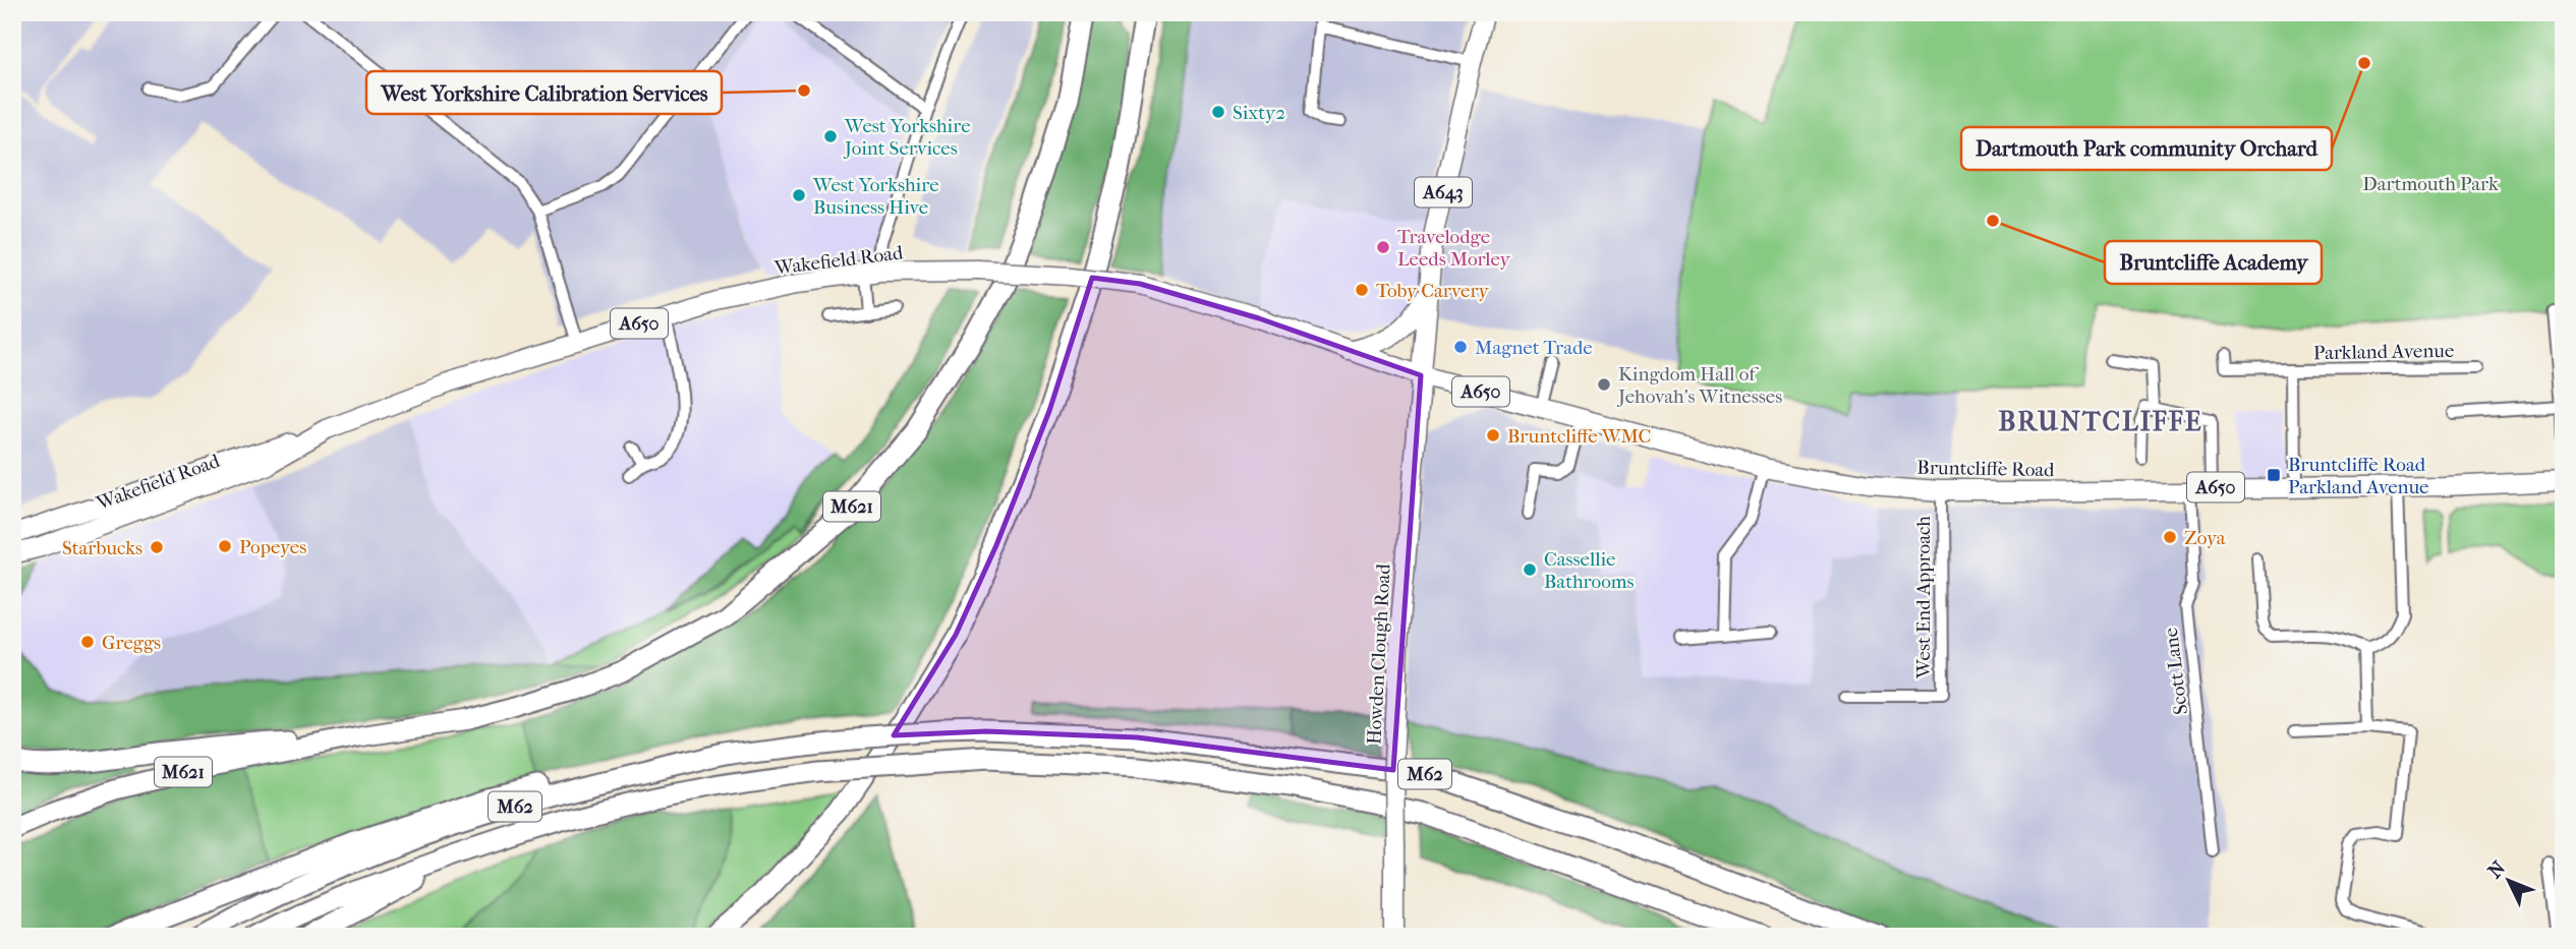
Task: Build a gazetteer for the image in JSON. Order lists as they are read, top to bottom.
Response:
{
  "streets": {
    "highway": ["M621", "M62"],
    "main road": [
      "A643",
      "Wakefield Road",
      "A650",
      "Bruntcliffe Road",
      "Howden Clough Road"
    ],
    "street": ["Parkland Avenue", "West End Approach", "Scott Lane"]
  },
  "crossings": [
    ["A643", "Wakefield Road"],
    ["A643", "Bruntcliffe Road"],
    ["A643", "Howden Clough Road"],
    ["Wakefield Road", "Bruntcliffe Road"],
    ["Wakefield Road", "Howden Clough Road"],
    ["Parkland Avenue", "Bruntcliffe Road"],
    ["Bruntcliffe Road", "West End Approach"],
    ["Bruntcliffe Road", "Howden Clough Road"],
    ["Bruntcliffe Road", "Scott Lane"]
  ],
  "districts": ["BRUNTCLIFFE"],
  "parks": ["Dartmouth Park"],
  "places": {
    "other": [
      "Dartmouth Park community Orchard",
      "West Yorkshire Calibration Services",
      "Sixty2",
      "West Yorkshire Joint Services",
      "West Yorkshire Business Hive",
      "Bruntcliffe Academy",
      "Travelodge Leeds Morley",
      "Toby Carvery",
      "Magnet Trade",
      "Kingdom Hall of Jehovah's Witnesses",
      "Bruntcliffe WMC",
      "Zoya",
      "Popeyes",
      "Starbucks",
      "Cassellie Bathrooms",
      "Greggs"
    ],
    "transit": ["Bruntcliffe Road Parkland Avenue"]
  },
  "north": "top left"
}
